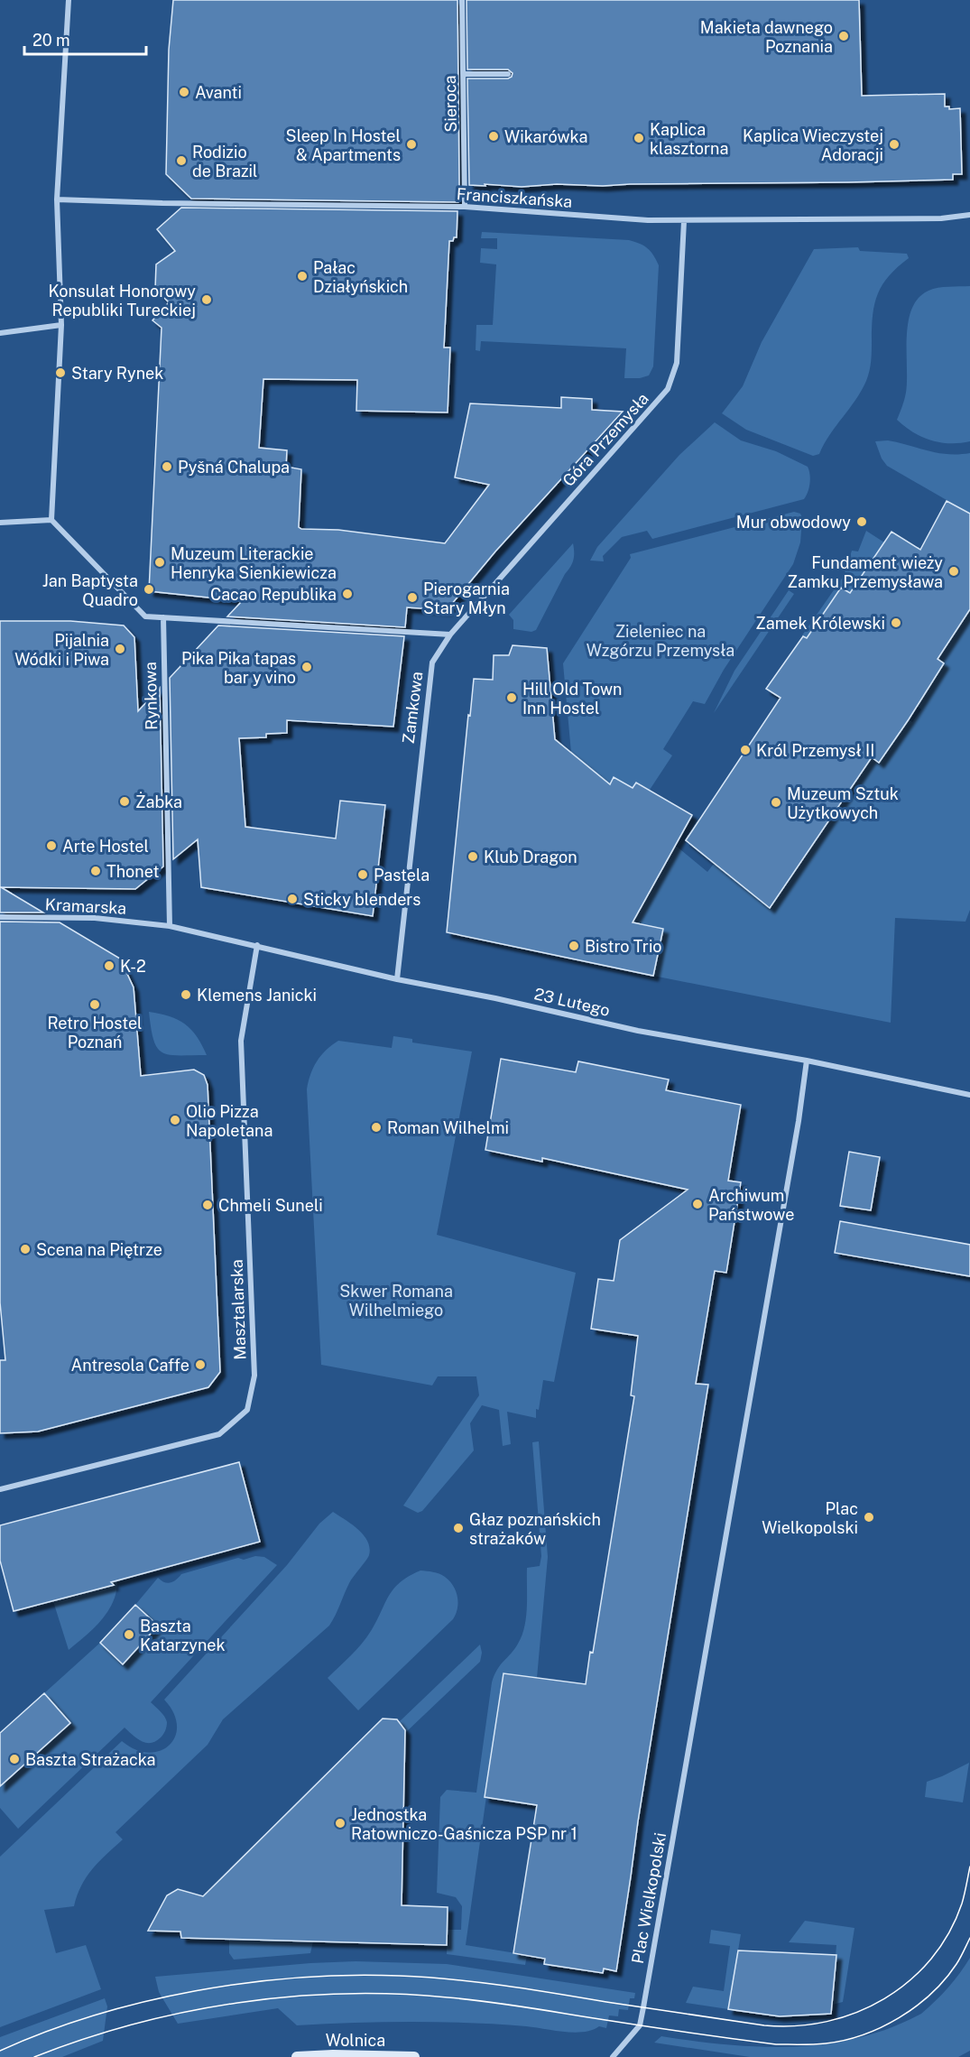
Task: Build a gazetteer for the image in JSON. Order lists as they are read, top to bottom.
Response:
{
  "streets": {
    "street": [
      "Sieroca",
      "Franciszkańska",
      "Góra Przemysła",
      "Rynkowa",
      "Zamkowa",
      "Kramarska",
      "23 Lutego",
      "Masztalarska",
      "Plac Wielkopolski",
      "Wolnica"
    ]
  },
  "crossings": [
    ["Sieroca", "Franciszkańska"],
    ["Franciszkańska", "Góra Przemysła"],
    ["Góra Przemysła", "Zamkowa"],
    ["Rynkowa", "Kramarska"],
    ["Rynkowa", "23 Lutego"],
    ["Zamkowa", "23 Lutego"],
    ["Kramarska", "23 Lutego"],
    ["23 Lutego", "Masztalarska"],
    ["23 Lutego", "Plac Wielkopolski"]
  ],
  "parks": ["Zieleniec na Wzgórzu Przemysła", "Skwer Romana Wilhelmiego"],
  "places": [
    "Makieta dawnego Poznania",
    "Avanti",
    "Wikarówka",
    "Kaplica klasztorna",
    "Sleep In Hostel & Apartments",
    "Kaplica Wieczystej Adoracji",
    "Rodizio de Brazil",
    "Pałac Działyńskich",
    "Konsulat Honorowy Republiki Tureckiej",
    "Stary Rynek",
    "Pyšná Chalupa",
    "Mur obwodowy",
    "Muzeum Literackie Henryka Sienkiewicza",
    "Fundament wieży Zamku Przemysława",
    "Jan Baptysta Quadro",
    "Cacao Republika",
    "Pierogarnia Stary Młyn",
    "Zamek Królewski",
    "Pijalnia Wódki i Piwa",
    "Pika Pika tapas bar y vino",
    "Hill Old Town Inn Hostel",
    "Król Przemysł II",
    "Żabka",
    "Muzeum Sztuk Użytkowych",
    "Arte Hostel",
    "Klub Dragon",
    "Thonet",
    "Pastela",
    "Sticky blenders",
    "Bistro Trio",
    "K-2",
    "Klemens Janicki",
    "Retro Hostel Poznań",
    "Olio Pizza Napoletana",
    "Roman Wilhelmi",
    "Archiwum Państwowe",
    "Chmeli Suneli",
    "Scena na Piętrze",
    "Antresola Caffe",
    "Plac Wielkopolski",
    "Głaz poznańskich strażaków",
    "Baszta Katarzynek",
    "Baszta Strażacka",
    "Jednostka Ratowniczo-Gaśnicza PSP nr 1"
  ],
  "scale_bar": "20 m"
}
